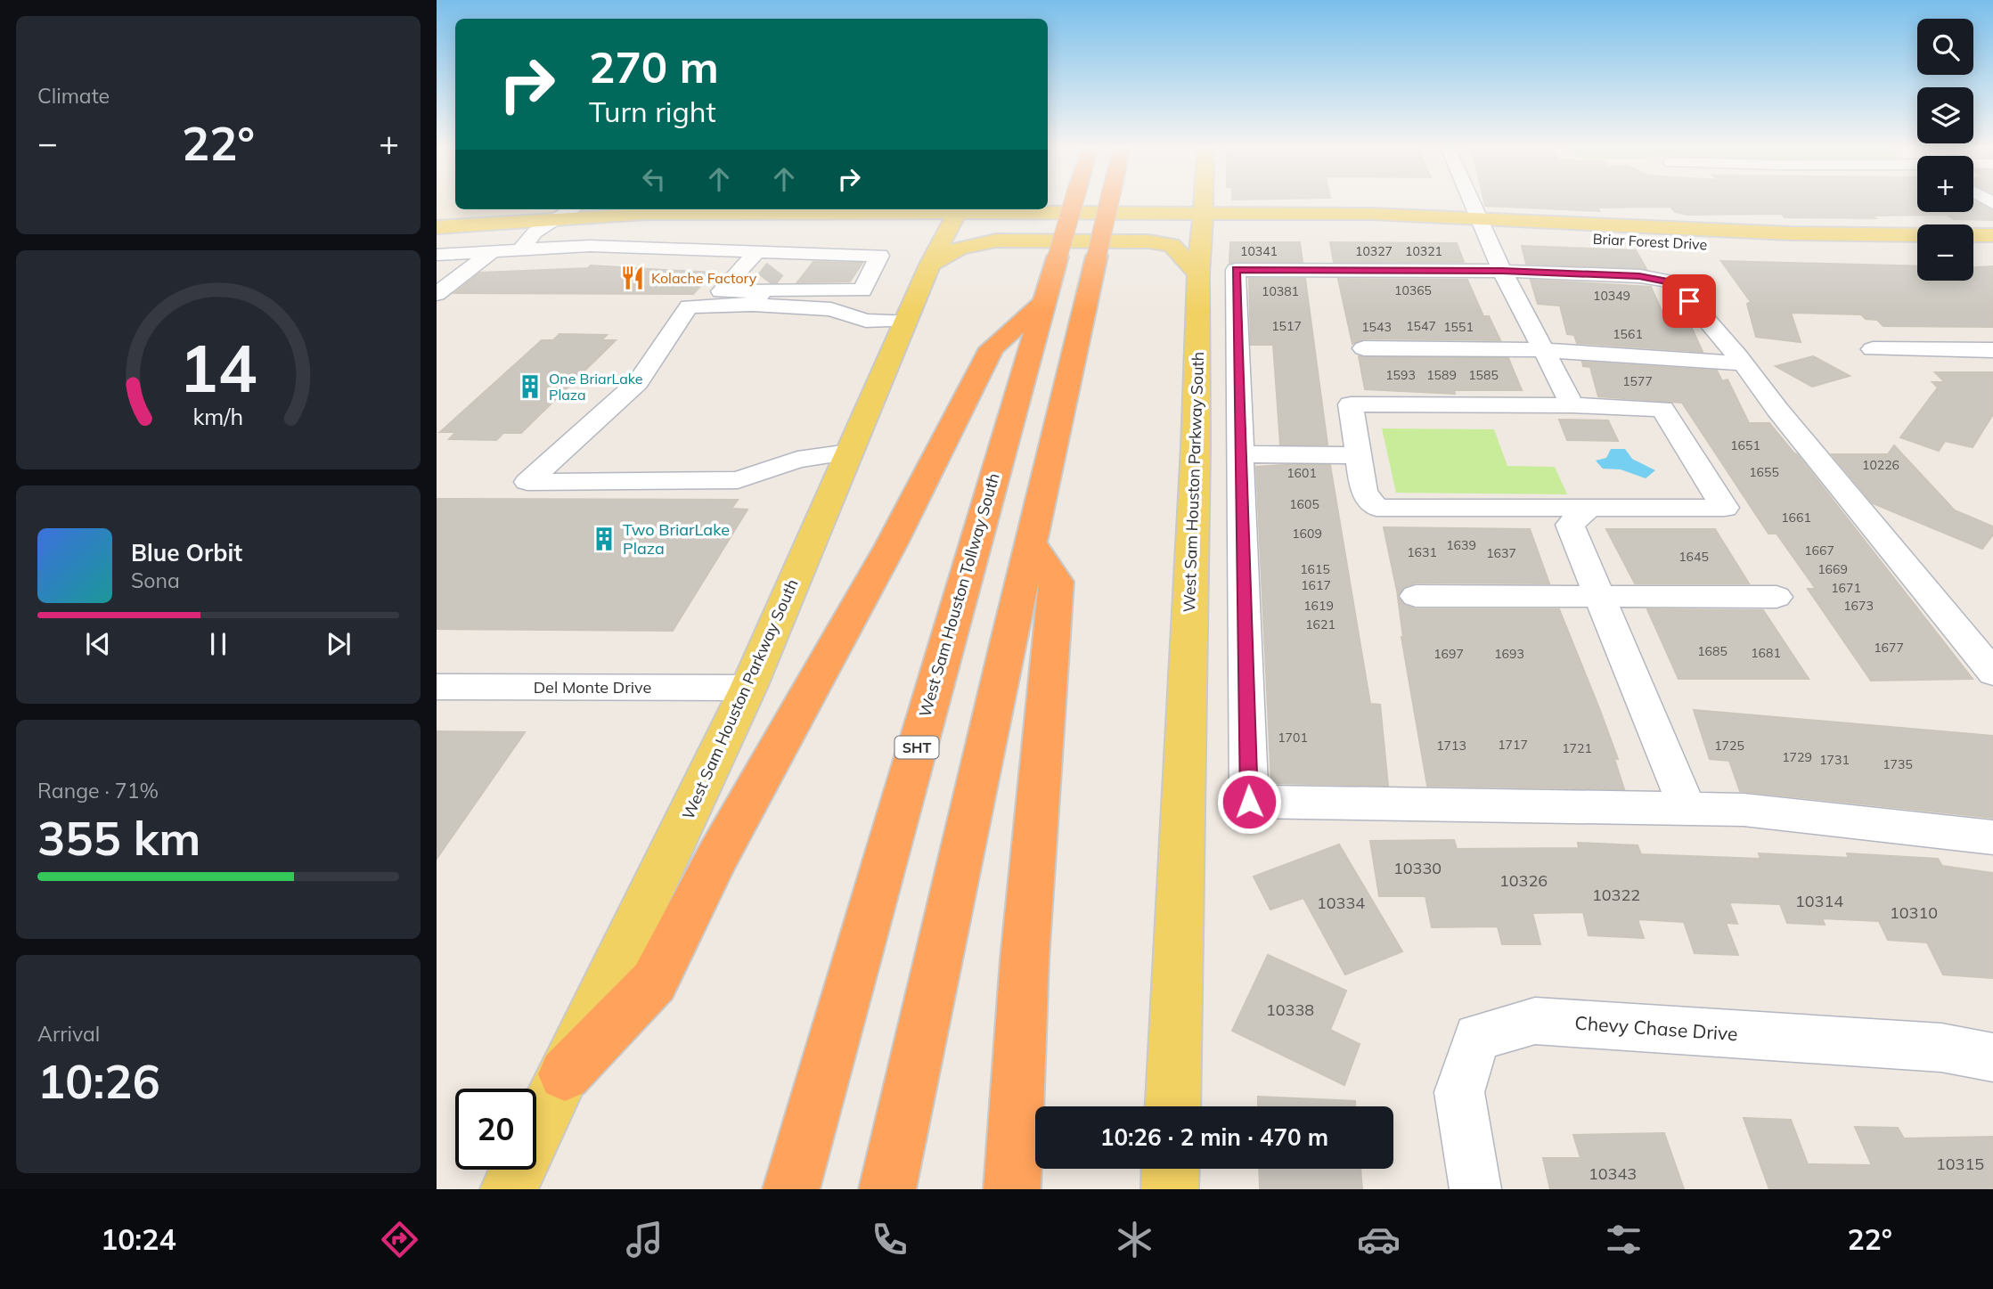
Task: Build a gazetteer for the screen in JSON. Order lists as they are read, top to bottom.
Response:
{
  "streets": {
    "highway": ["West Sam Houston Tollway South", "SHT"],
    "main road": ["Briar Forest Drive", "West Sam Houston Parkway South"],
    "street": ["Del Monte Drive", "Chevy Chase Drive"]
  },
  "crossings": [
    ["Briar Forest Drive", "West Sam Houston Parkway South"],
    ["West Sam Houston Parkway South", "Del Monte Drive"]
  ],
  "places": {
    "restaurant": ["Kolache Factory"],
    "building": ["One BriarLake Plaza", "Two BriarLake Plaza"]
  },
  "house_numbers": [
    "10341",
    "10327",
    "10321",
    "10365",
    "10381",
    "10349",
    "1517",
    "1547",
    "1543",
    "1551",
    "1561",
    "1593",
    "1589",
    "1585",
    "1577",
    "1651",
    "10226",
    "1655",
    "1601",
    "1605",
    "1661",
    "1609",
    "1639",
    "1667",
    "1631",
    "1637",
    "1645",
    "1615",
    "1669",
    "1617",
    "1671",
    "1619",
    "1673",
    "1621",
    "1677",
    "1685",
    "1681",
    "1697",
    "1693",
    "1701",
    "1717",
    "1713",
    "1725",
    "1721",
    "1729",
    "1731",
    "1735",
    "10330",
    "10326",
    "10322",
    "10314",
    "10334",
    "10310",
    "10338",
    "10315",
    "10343"
  ],
  "page": {
    "tile": [
      "Climate",
      ["Range · 71%", "355 km"],
      ["Arrival", "10:26"]
    ],
    "map_buttons": ["+", "−"],
    "turn": ["270 m", "Turn right"],
    "heat": ["−", "22°", "+"],
    "song": ["Blue Orbit", "Sona"],
    "limit": "20",
    "trip": "10:26 · 2 min · 470 m",
    "tabs": ["10:24", "22°"],
    "gauge": ["14", "km/h"]
  }
}
